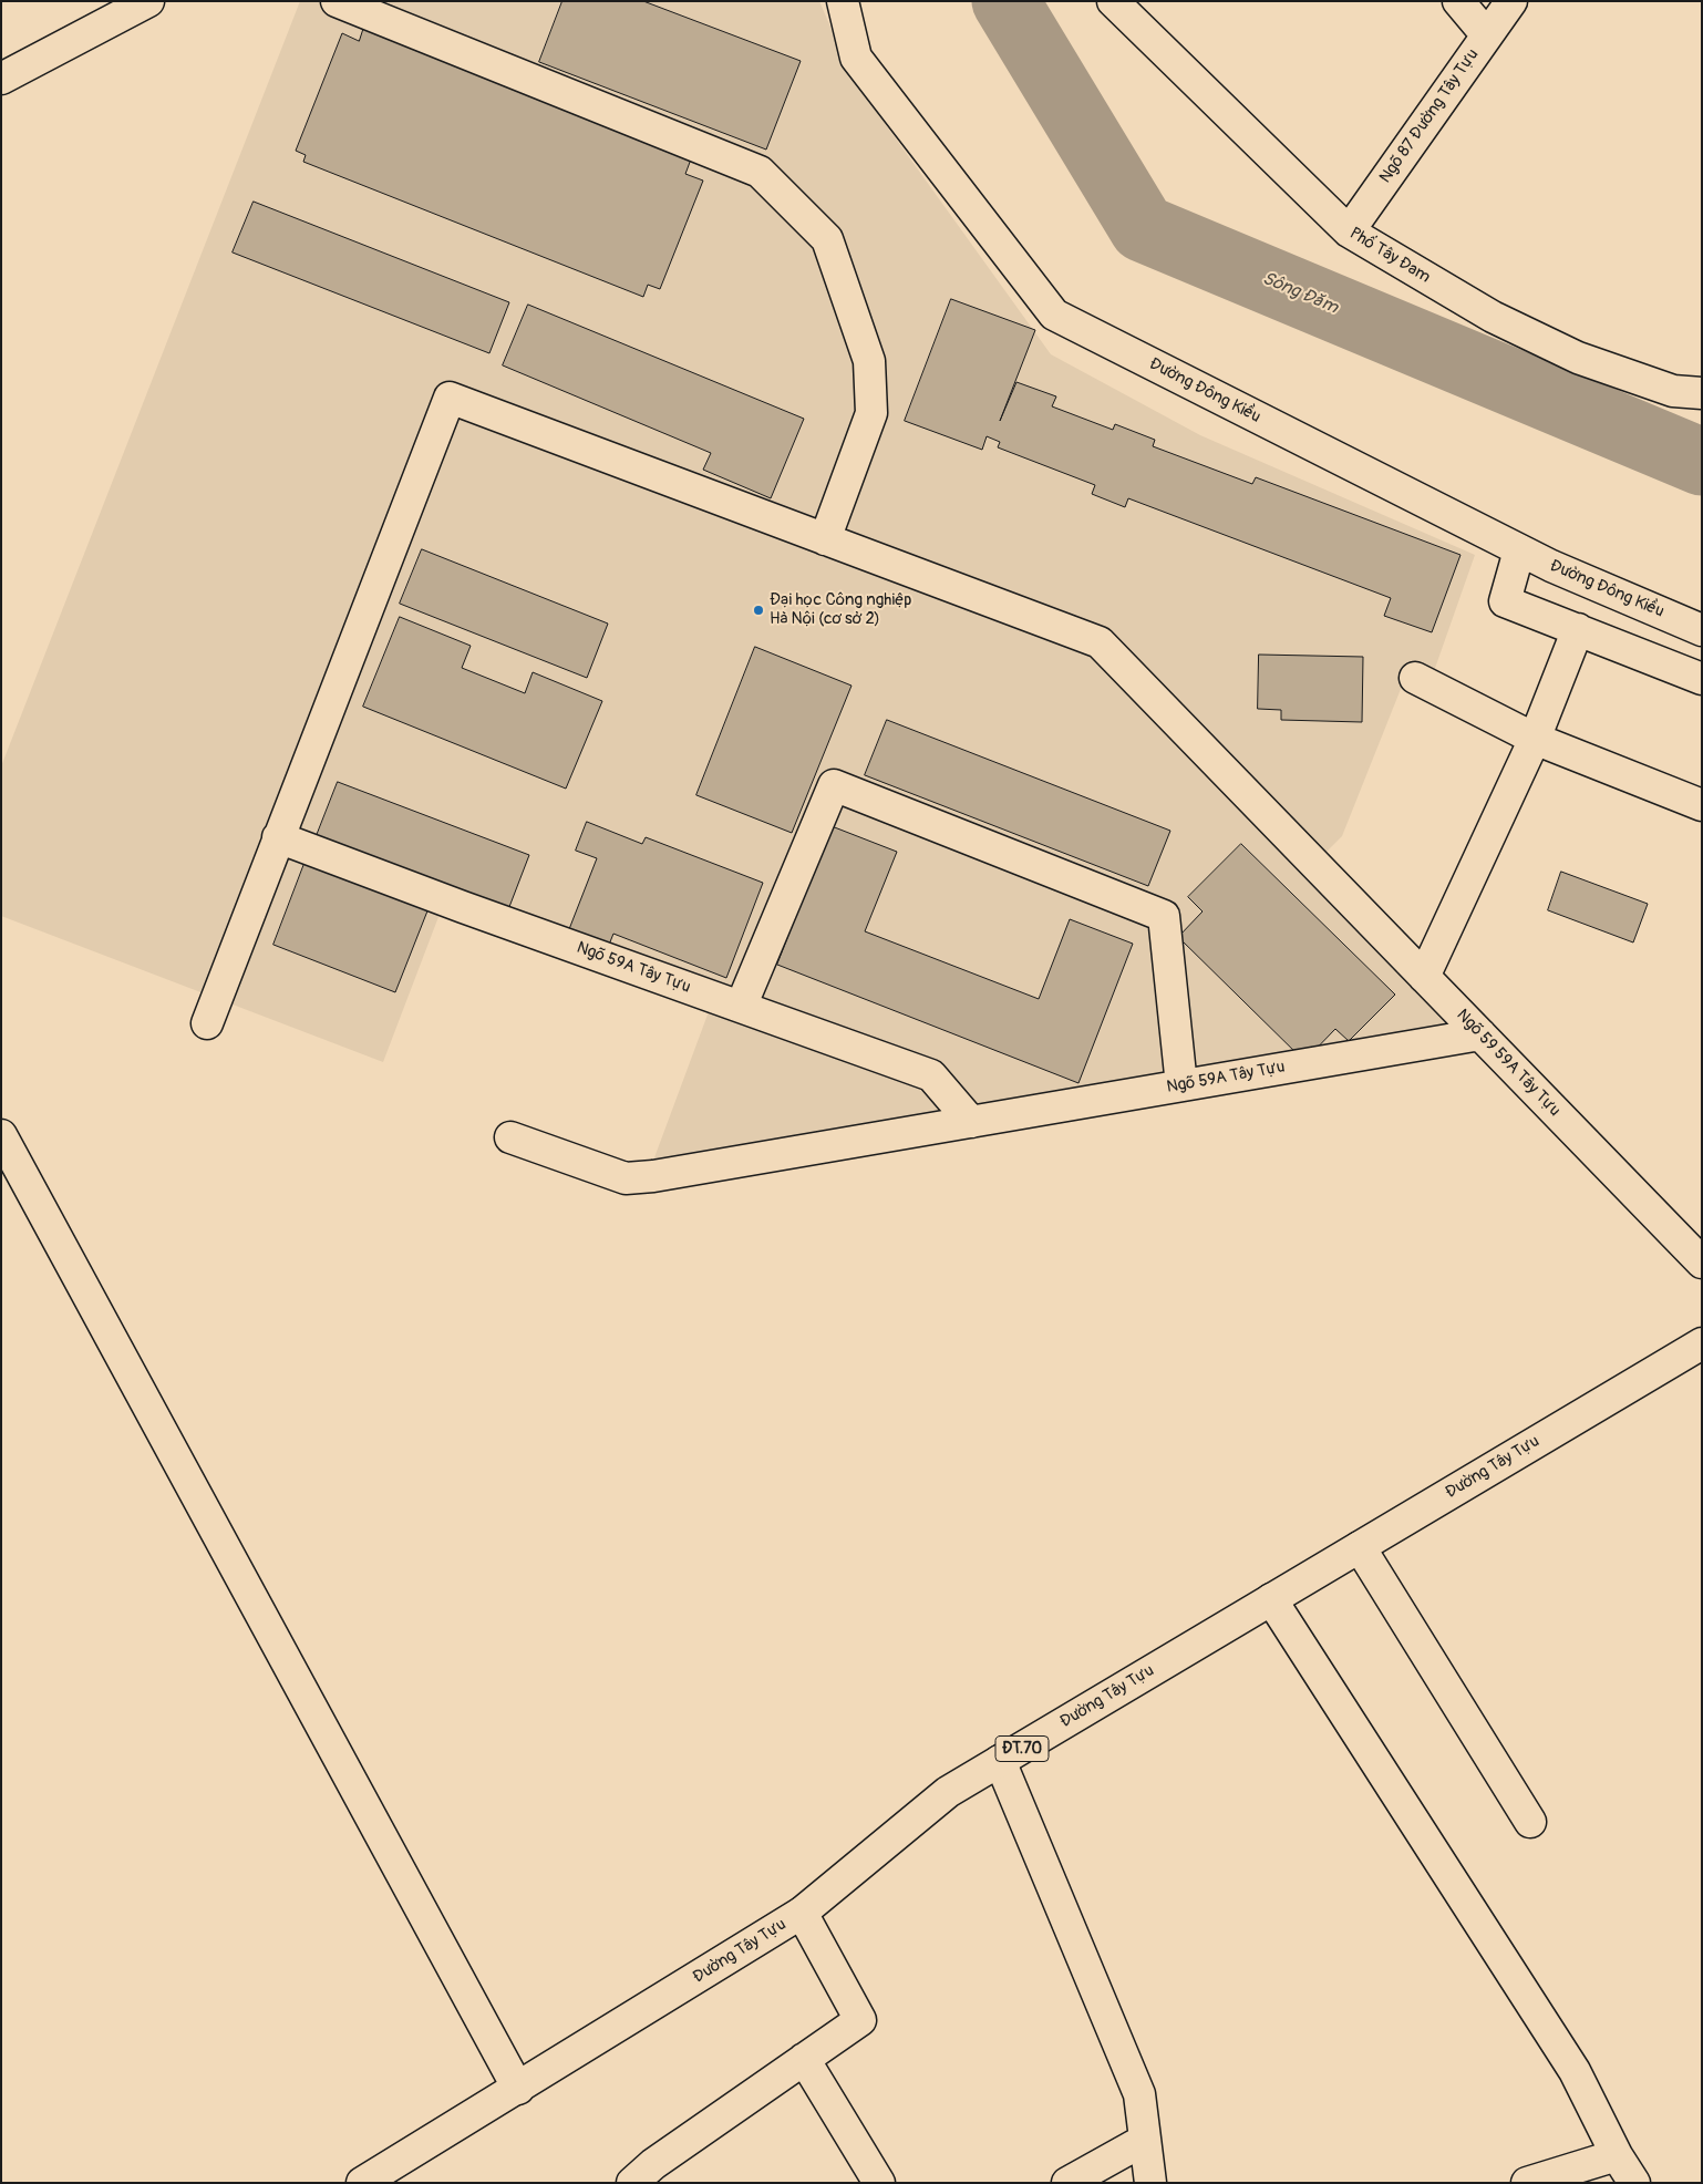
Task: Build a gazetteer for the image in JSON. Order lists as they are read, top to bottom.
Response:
{
  "streets": {
    "street": [
      "Ngõ 87 Đường Tây Tựu",
      "Phố Tây Đam",
      "Đường Đông Kiều",
      "Ngõ 59A Tây Tựu",
      "Ngõ 59 59A Tây Tựu",
      "Đường Tây Tựu",
      "ĐT.70"
    ]
  },
  "crossings": [
    ["Ngõ 87 Đường Tây Tựu", "Phố Tây Đam"],
    ["Ngõ 59A Tây Tựu", "Ngõ 59 59A Tây Tựu"]
  ],
  "water": ["Sông Đăm"],
  "places": ["Đại học Công nghiệp Hà Nội (cơ sở 2)"]
}
